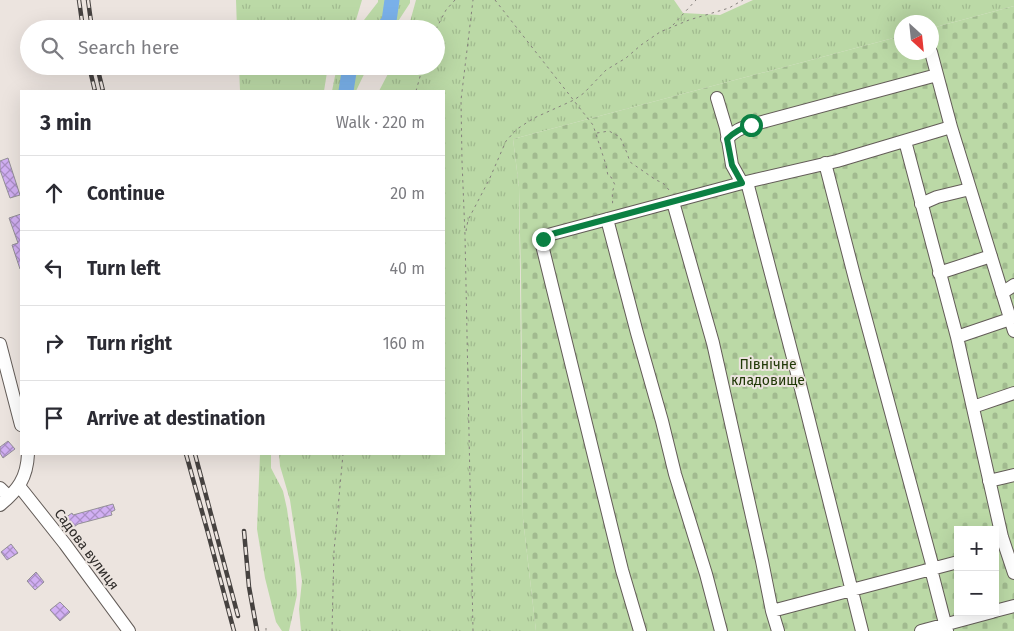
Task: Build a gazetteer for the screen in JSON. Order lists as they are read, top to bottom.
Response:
{
  "streets": {
    "street": ["Садова вулиця"]
  },
  "parks": ["Північне кладовище"],
  "north": "bottom right",
  "page": {
    "search": "Search here",
    "heading": ["3 min", "Walk · 220 m"],
    "list": [
      ["Continue", "20 m"],
      ["Turn left", "40 m"],
      ["Turn right", "160 m"],
      "Arrive at destination"
    ],
    "map_buttons": ["+", "−"]
  }
}
